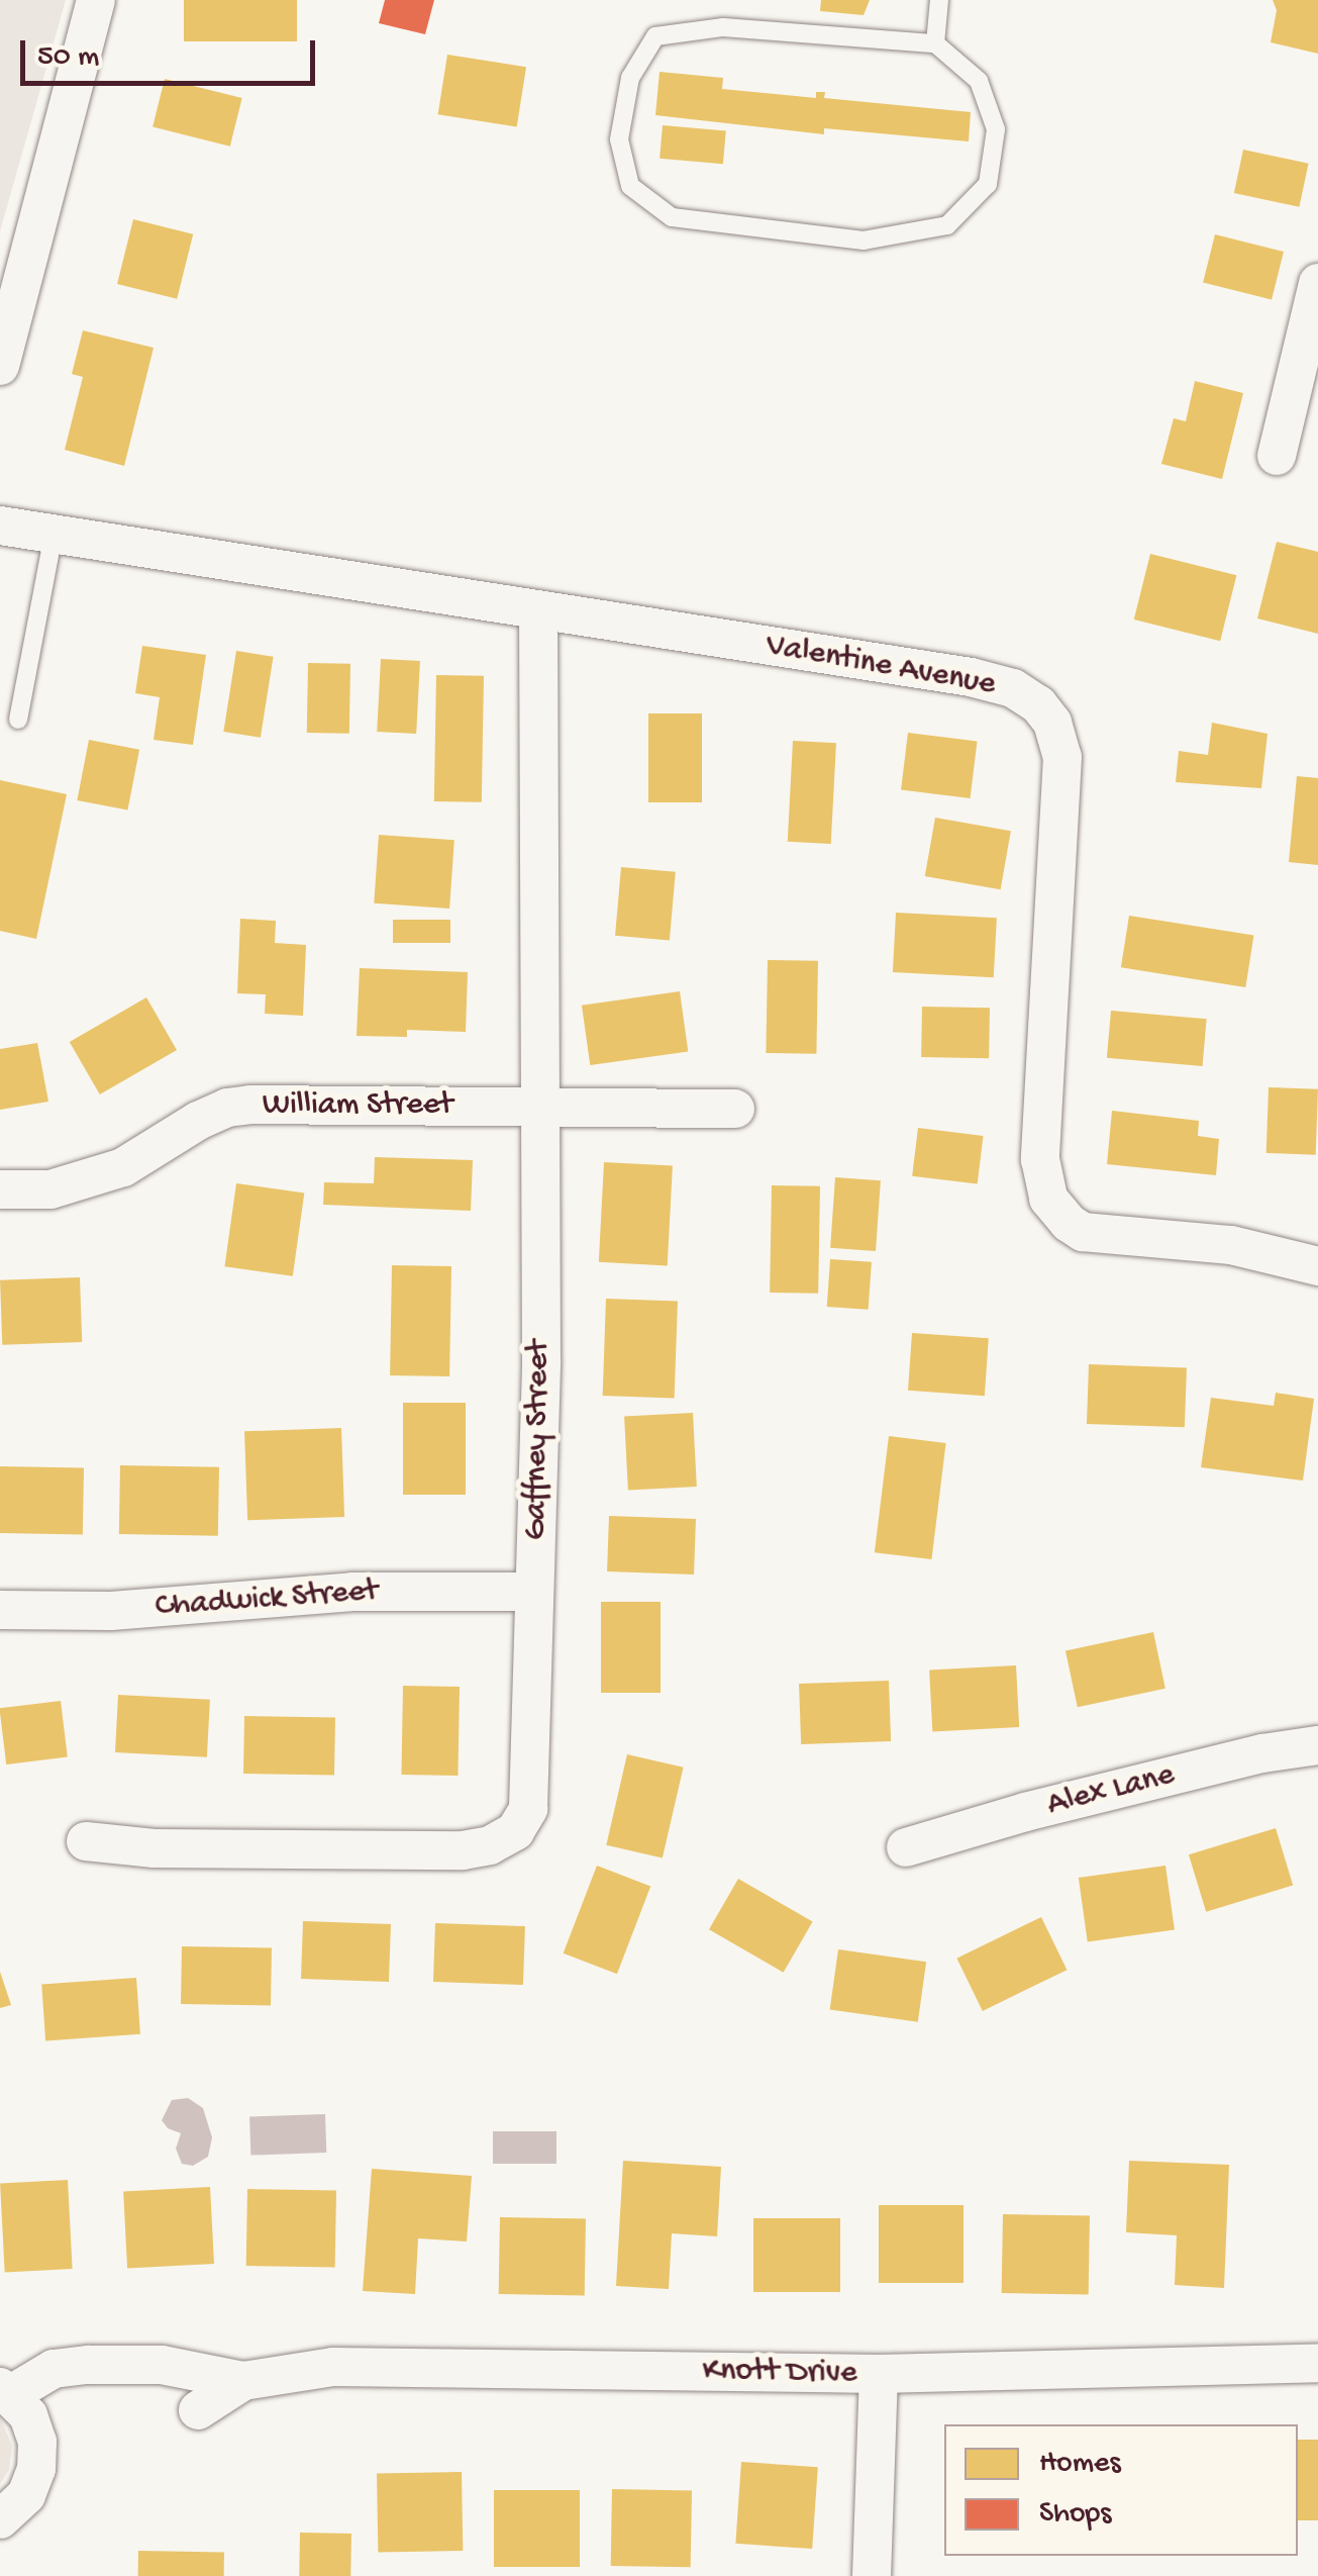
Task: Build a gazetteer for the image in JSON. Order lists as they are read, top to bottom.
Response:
{
  "streets": {
    "street": [
      "Valentine Avenue",
      "William Street",
      "Gaffney Street",
      "Chadwick Street",
      "Alex Lane",
      "Knott Drive"
    ]
  },
  "crossings": [
    ["Valentine Avenue", "Gaffney Street"],
    ["William Street", "Gaffney Street"],
    ["Gaffney Street", "Chadwick Street"]
  ],
  "legend": ["Homes", "Shops"],
  "scale_bar": "50 m"
}
